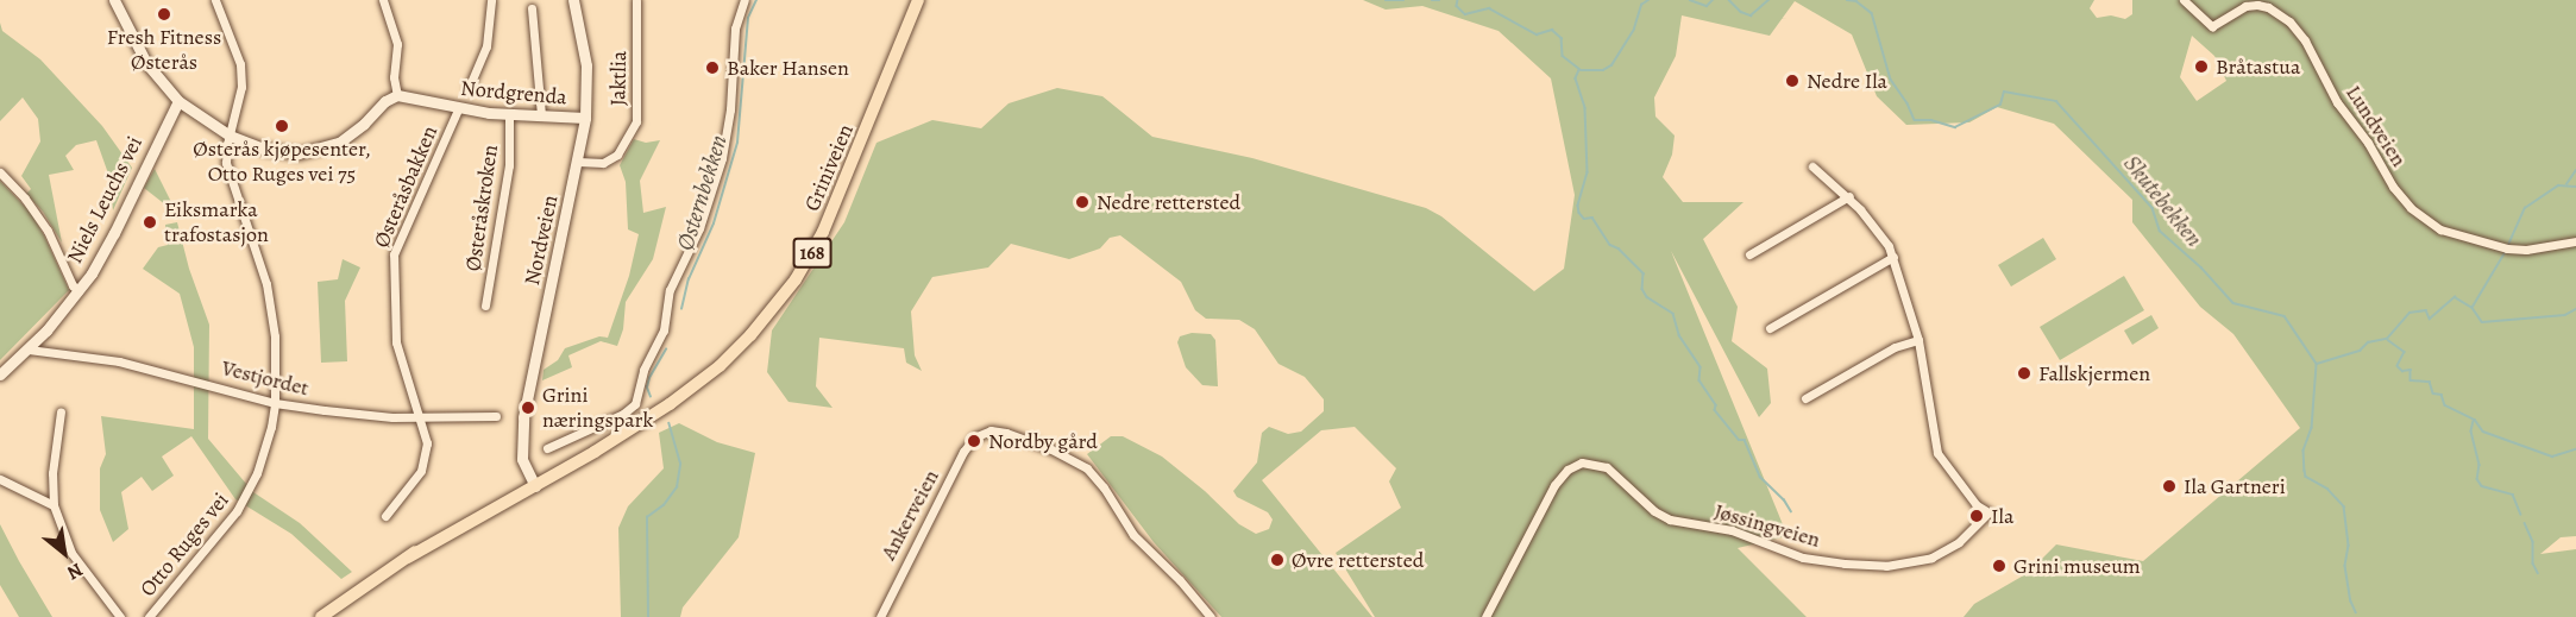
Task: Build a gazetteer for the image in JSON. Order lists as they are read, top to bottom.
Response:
{
  "streets": {
    "main road": ["Griniveien", "168"],
    "street": [
      "Jaktlia",
      "Nordgrenda",
      "Lundveien",
      "Østeråsbakken",
      "Niels Leuchs vei",
      "Østeråskroken",
      "Nordveien",
      "Vestjordet",
      "Ankerveien",
      "Jøssingveien",
      "Otto Ruges vei"
    ]
  },
  "crossings": [
    ["Jaktlia", "Nordveien"],
    ["Nordgrenda", "Østeråsbakken"],
    ["Nordgrenda", "Østeråskroken"],
    ["Nordgrenda", "Nordveien"],
    ["Griniveien", "Nordveien"],
    ["Østeråsbakken", "Vestjordet"],
    ["Niels Leuchs vei", "Vestjordet"],
    ["Vestjordet", "Otto Ruges vei"]
  ],
  "water": ["Østernbekken", "Skutebekken"],
  "places": [
    "Fresh Fitness Østerås",
    "Bråtastua",
    "Baker Hansen",
    "Nedre Ila",
    "Østerås kjøpesenter, Otto Ruges vei 75",
    "Nedre rettersted",
    "Eiksmarka trafostasjon",
    "Fallskjermen",
    "Grini næringspark",
    "Nordby gård",
    "Ila Gartneri",
    "Ila",
    "Øvre rettersted",
    "Grini museum"
  ],
  "north": "bottom right"
}
